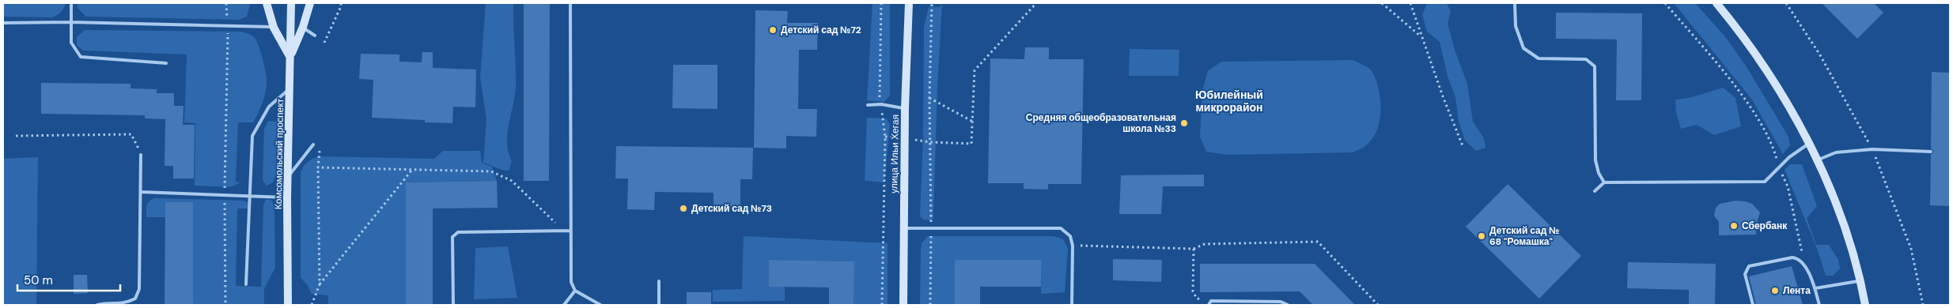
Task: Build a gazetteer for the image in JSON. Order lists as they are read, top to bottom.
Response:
{
  "streets": {
    "main road": ["Комсомольский проспект", "улица Ильи Хегая"]
  },
  "districts": ["Юбилейный микрорайон"],
  "places": [
    "Детский сад №72",
    "Средняя общеобразовательная школа №33",
    "Детский сад №73",
    "Сбербанк",
    "Детский сад № 68 \"Ромашка\"",
    "Лента"
  ],
  "scale_bar": "50 m"
}
